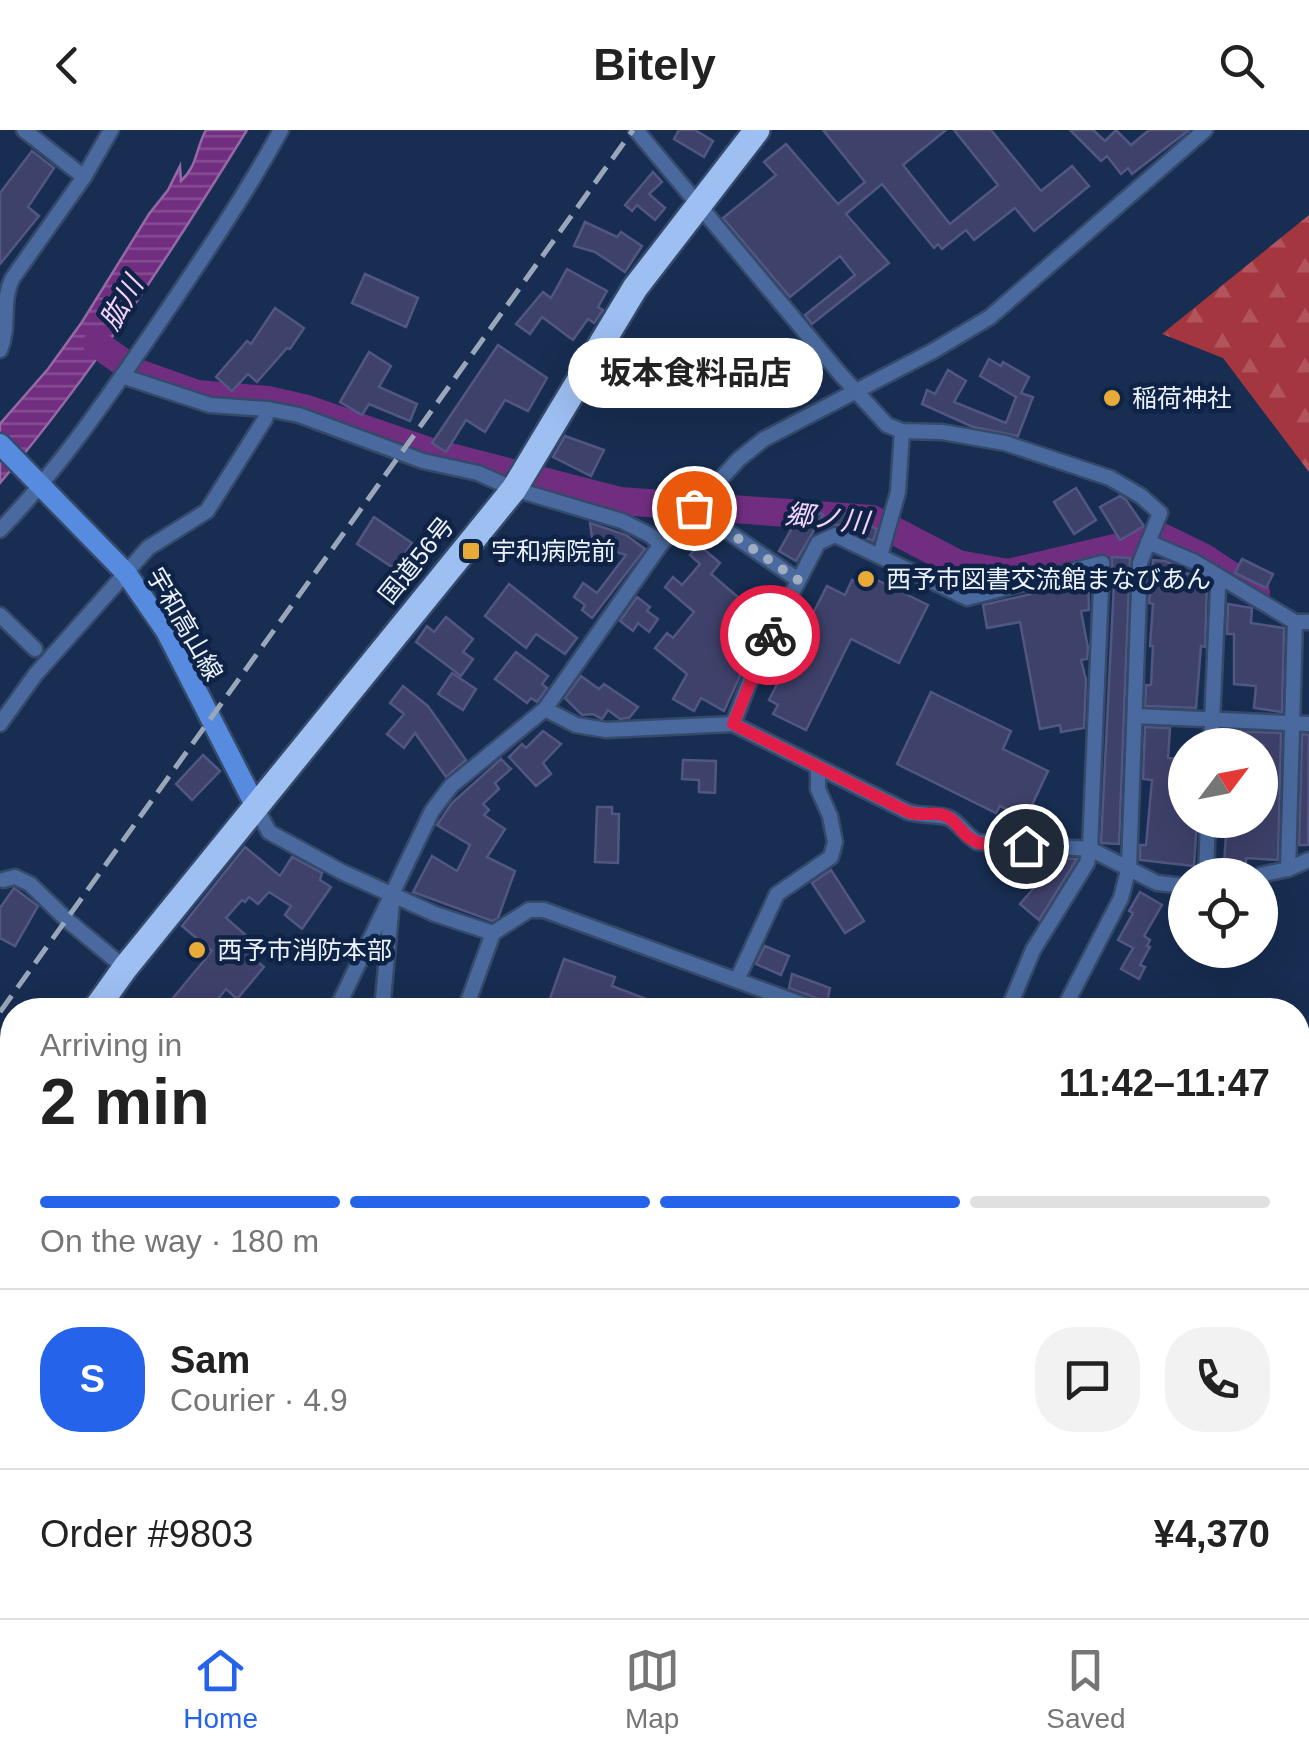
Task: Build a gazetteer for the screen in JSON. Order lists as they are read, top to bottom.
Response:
{
  "streets": {
    "highway": ["国道56号"],
    "main road": ["宇和高山線"]
  },
  "crossings": [
    ["国道56号", "宇和高山線"]
  ],
  "water": ["肱川", "郷ノ川"],
  "places": {
    "other": [
      "稲荷神社",
      "坂本食料品店",
      "西予市図書交流館まなびあん",
      "西予市消防本部"
    ],
    "transit": ["宇和病院前"]
  },
  "north": "top right",
  "page": {
    "header": "Bitely",
    "bubble": "坂本食料品店",
    "heading": ["2 min", "Arriving in", "11:42–11:47"],
    "panel": [
      "Sam",
      "Courier · 4.9",
      "Order #9803",
      "¥4,370"
    ],
    "bar": "On the way · 180 m",
    "round": "S",
    "tabs": ["Home", "Map", "Saved"]
  }
}
